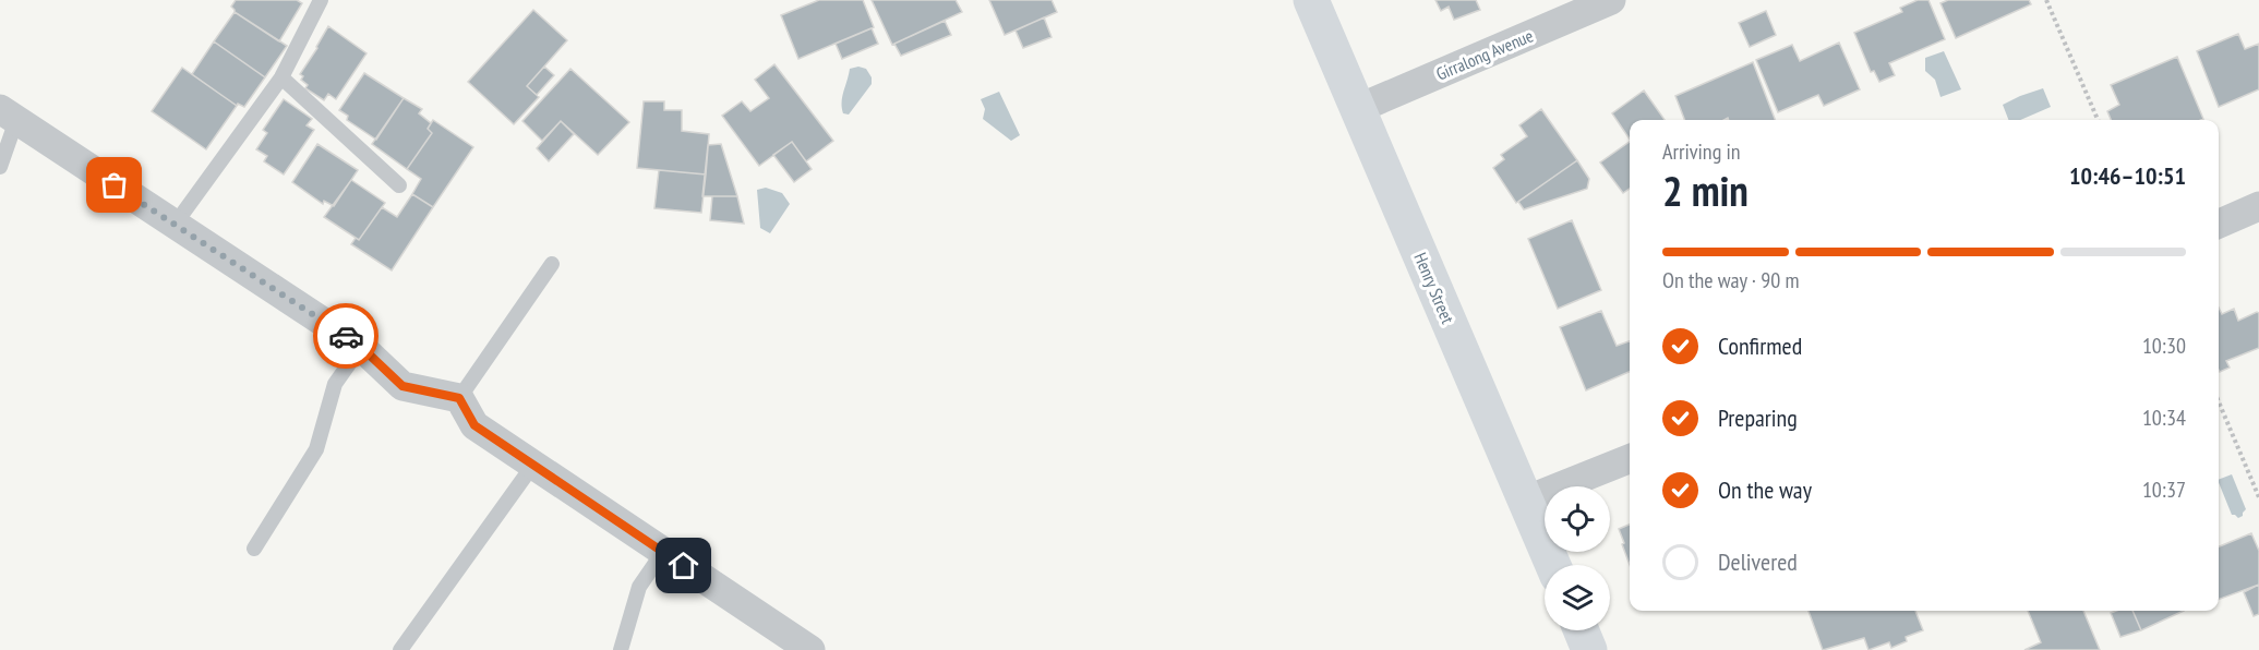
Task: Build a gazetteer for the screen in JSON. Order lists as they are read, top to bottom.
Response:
{
  "streets": {
    "street": ["Girralong Avenue", "Henry Street"]
  },
  "crossings": [
    ["Girralong Avenue", "Henry Street"]
  ],
  "page": {
    "heading": ["2 min", "Arriving in", "10:46–10:51"],
    "bar": "On the way · 90 m",
    "list": [
      ["Confirmed", "10:30"],
      ["Preparing", "10:34"],
      ["On the way", "10:37"],
      "Delivered"
    ]
  }
}
